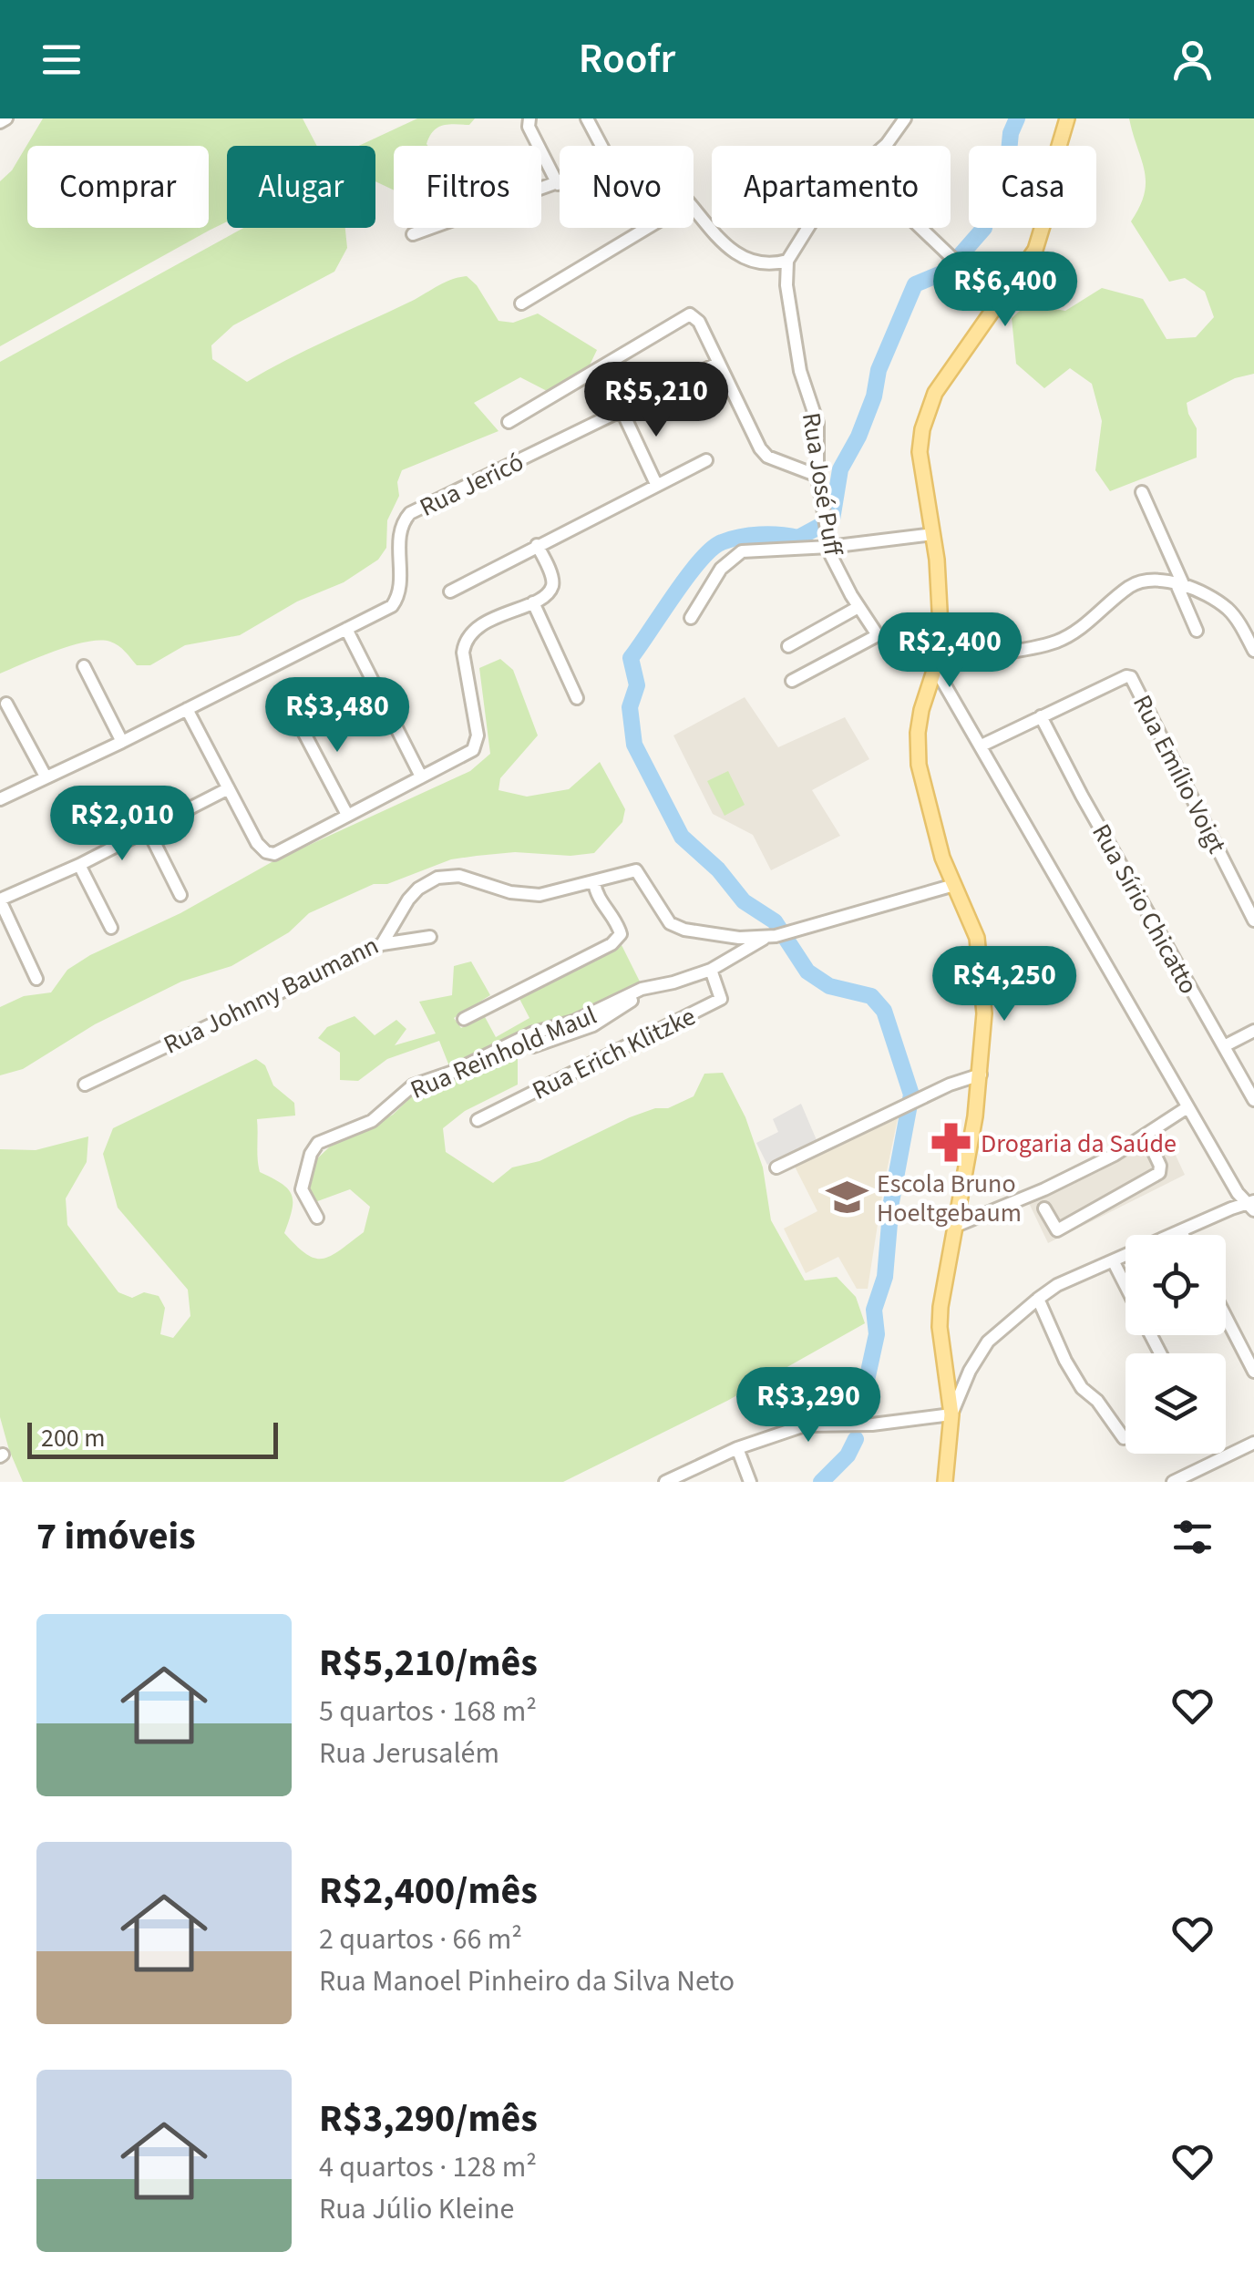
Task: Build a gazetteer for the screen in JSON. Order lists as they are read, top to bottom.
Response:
{
  "streets": {
    "street": [
      "Rua Jericó",
      "Rua José Puff",
      "Rua Emílio Voigt",
      "Rua Sírio Chicatto",
      "Rua Johnny Baumann",
      "Rua Reinhold Maul",
      "Rua Erich Klitzke"
    ]
  },
  "crossings": [
    ["Rua Emílio Voigt", "Rua Sírio Chicatto"],
    ["Rua Johnny Baumann", "Rua Reinhold Maul"],
    ["Rua Reinhold Maul", "Rua Erich Klitzke"]
  ],
  "places": {
    "pharmacy": ["Drogaria da Saúde"],
    "school or university": ["Escola Bruno Hoeltgebaum"]
  },
  "scale_bar": "200 m",
  "page": {
    "header": "Roofr",
    "chip": [
      "Comprar",
      "Alugar",
      "Filtros",
      "Novo",
      "Apartamento",
      "Casa"
    ],
    "price": [
      "R$6,400",
      "R$5,210",
      "R$2,400",
      "R$3,480",
      "R$2,010",
      "R$4,250",
      "R$3,290"
    ],
    "scale": "200 m",
    "heading": "7 imóveis",
    "list": [
      {
        "name": "R$5,210/mês",
        "note": "5 quartos · 168 m² · Rua Jerusalém"
      },
      {
        "name": "R$2,400/mês",
        "note": "2 quartos · 66 m² · Rua Manoel Pinheiro da Silva Neto"
      },
      {
        "name": "R$3,290/mês",
        "note": "4 quartos · 128 m² · Rua Júlio Kleine"
      }
    ]
  }
}
